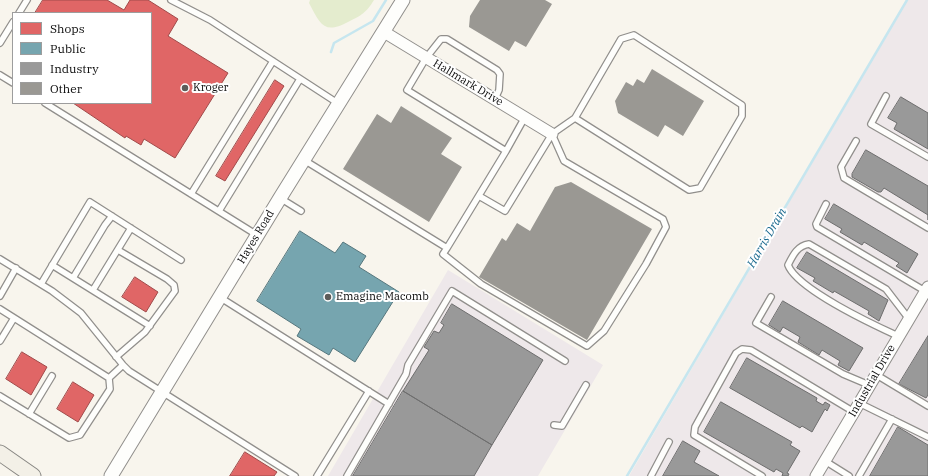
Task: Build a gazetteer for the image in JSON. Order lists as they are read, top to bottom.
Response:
{
  "streets": {
    "street": ["Hallmark Drive", "Hayes Road", "Industrial Drive"]
  },
  "crossings": [
    ["Hallmark Drive", "Hayes Road"]
  ],
  "water": ["Harris Drain"],
  "places": ["Kroger", "Emagine Macomb"],
  "legend": [
    "Shops",
    "Public",
    "Industry",
    "Other"
  ]
}
